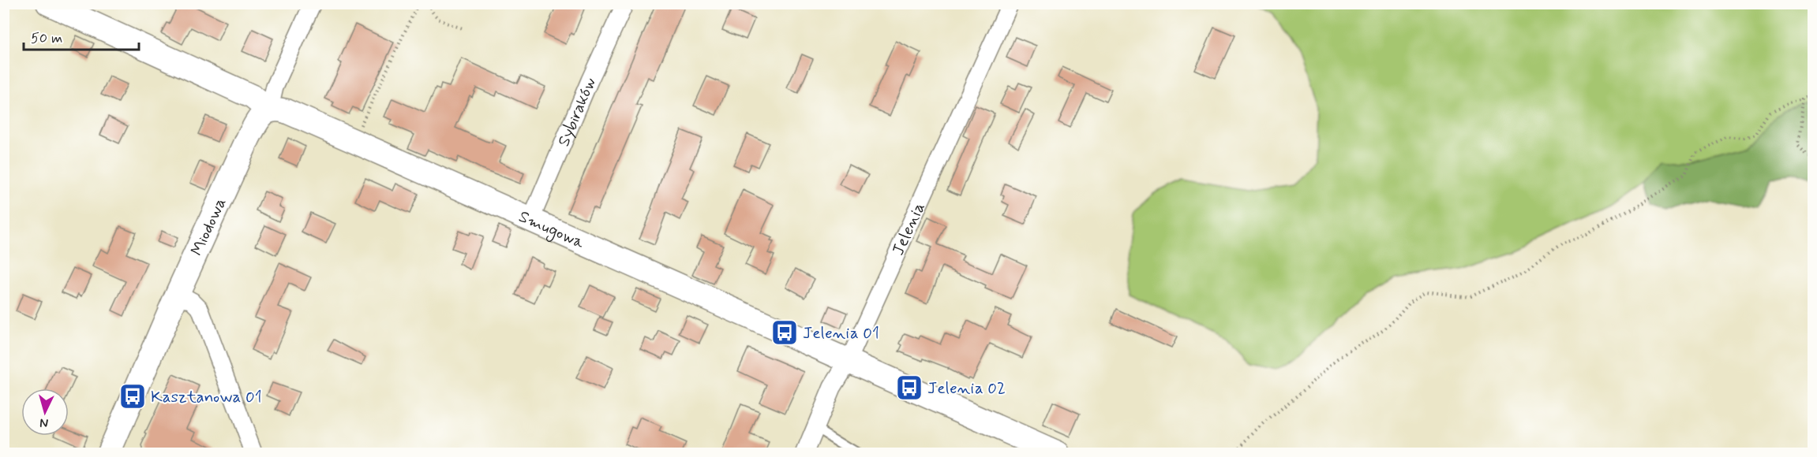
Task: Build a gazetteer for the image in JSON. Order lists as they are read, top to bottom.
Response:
{
  "streets": {
    "street": [
      "Sybiraków",
      "Miodowa",
      "Jelenia",
      "Smugowa"
    ]
  },
  "crossings": [
    ["Sybiraków", "Smugowa"],
    ["Miodowa", "Smugowa"],
    ["Jelenia", "Smugowa"]
  ],
  "places": {
    "bus stop": ["Jelenia 01", "Jelenia 02", "Kasztanowa 01"]
  },
  "scale_bar": "50 m",
  "north": "bottom"
}
